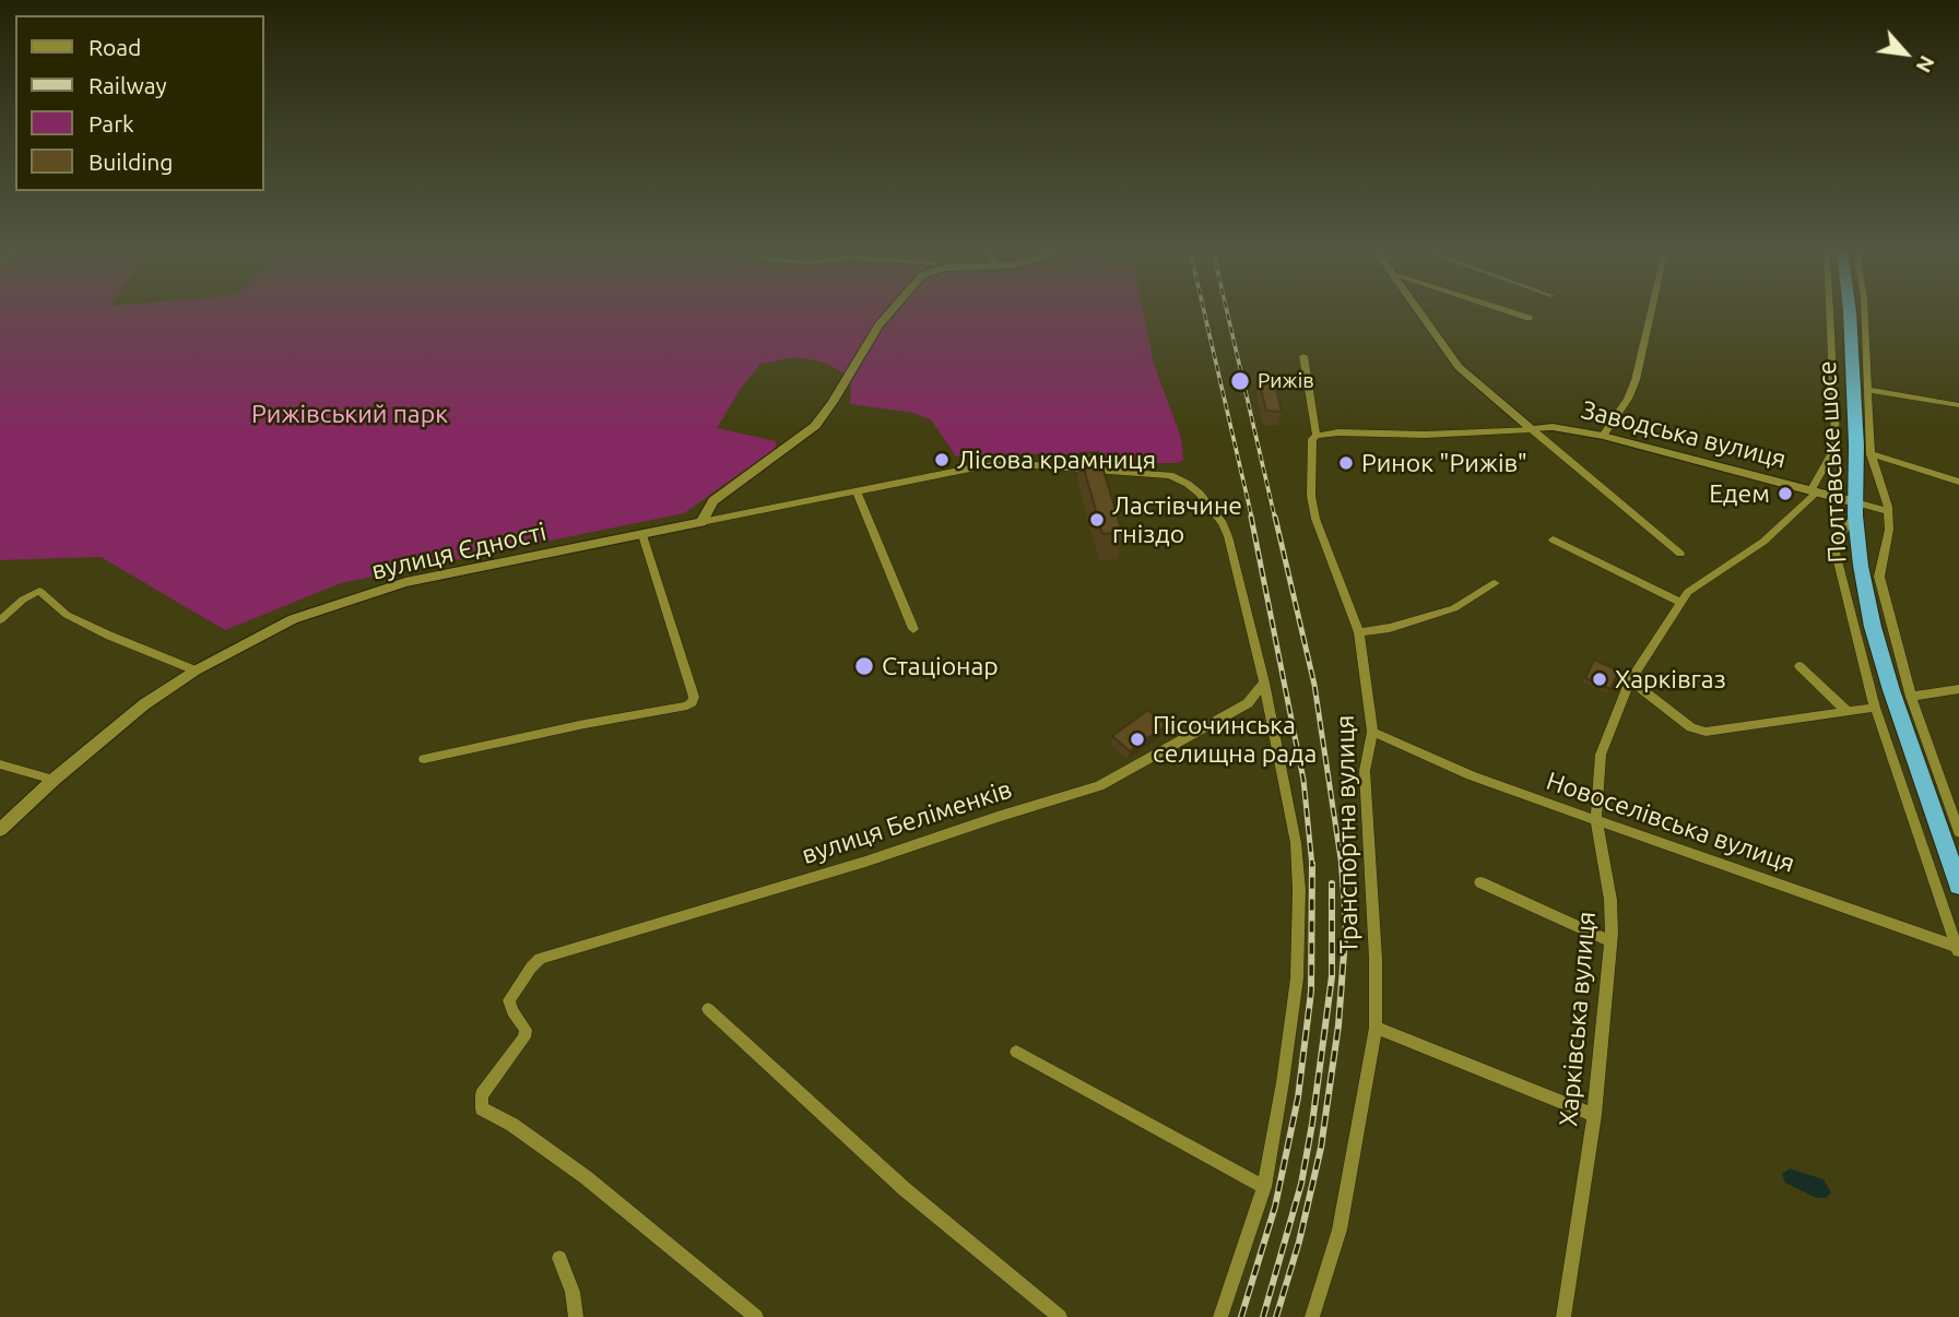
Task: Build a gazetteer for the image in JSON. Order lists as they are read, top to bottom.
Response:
{
  "streets": {
    "highway": ["Полтавське шосе"],
    "street": [
      "Заводська вулиця",
      "вулиця Єдності",
      "вулиця Беліменків",
      "Новоселівська вулиця",
      "Транспортна вулиця",
      "Харківська вулиця"
    ]
  },
  "crossings": [
    ["Заводська вулиця", "Полтавське шосе"],
    ["Заводська вулиця", "Транспортна вулиця"],
    ["Заводська вулиця", "Харківська вулиця"],
    ["вулиця Єдності", "Транспортна вулиця"],
    ["вулиця Беліменків", "Транспортна вулиця"],
    ["Новоселівська вулиця", "Транспортна вулиця"],
    ["Новоселівська вулиця", "Харківська вулиця"]
  ],
  "parks": ["Рижівський парк"],
  "places": [
    "Рижів",
    "Лісова крамниця",
    "Ринок \"Рижів\"",
    "Едем",
    "Ластівчине гніздо",
    "Стаціонар",
    "Харківгаз",
    "Пісочинська селищна рада"
  ],
  "legend": [
    "Road",
    "Railway",
    "Park",
    "Building"
  ],
  "north": "bottom right"
}
